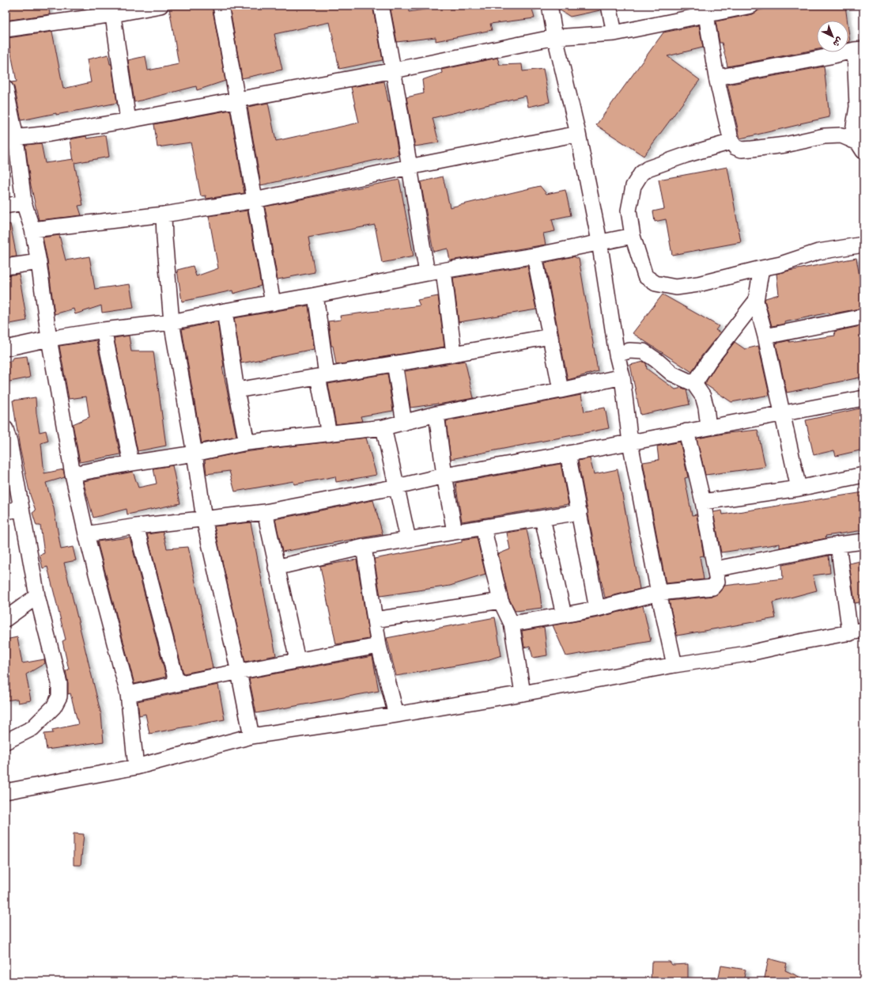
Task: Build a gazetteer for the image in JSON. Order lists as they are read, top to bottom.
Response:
{
  "north": "bottom right"
}
